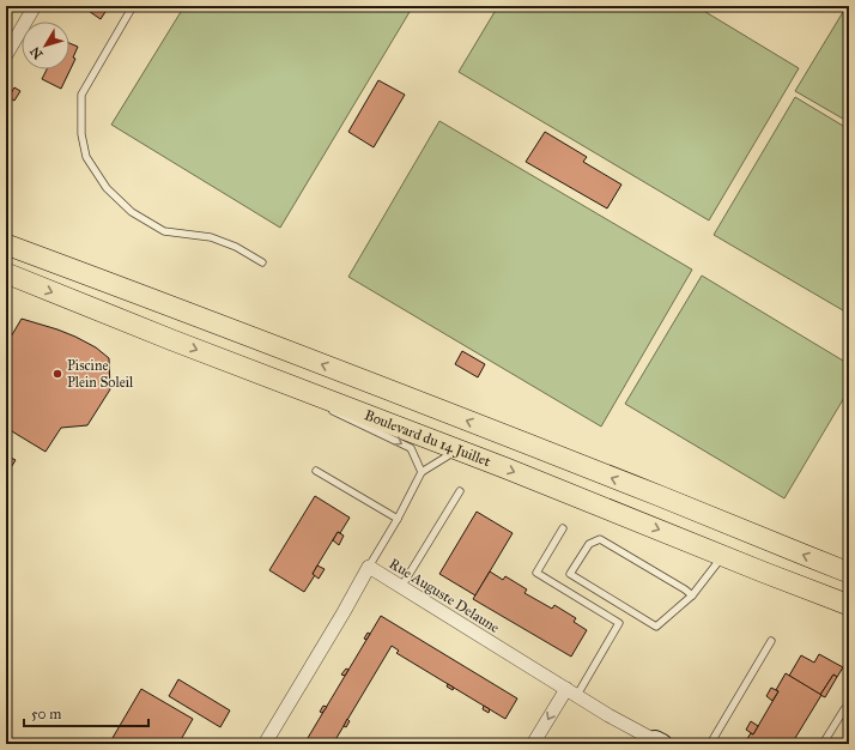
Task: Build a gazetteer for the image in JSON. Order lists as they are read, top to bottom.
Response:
{
  "streets": {
    "main road": ["Boulevard du 14 Juillet"],
    "street": ["Rue Auguste Delaune"]
  },
  "places": ["Piscine Plein Soleil"],
  "scale_bar": "50 m",
  "north": "bottom left"
}
